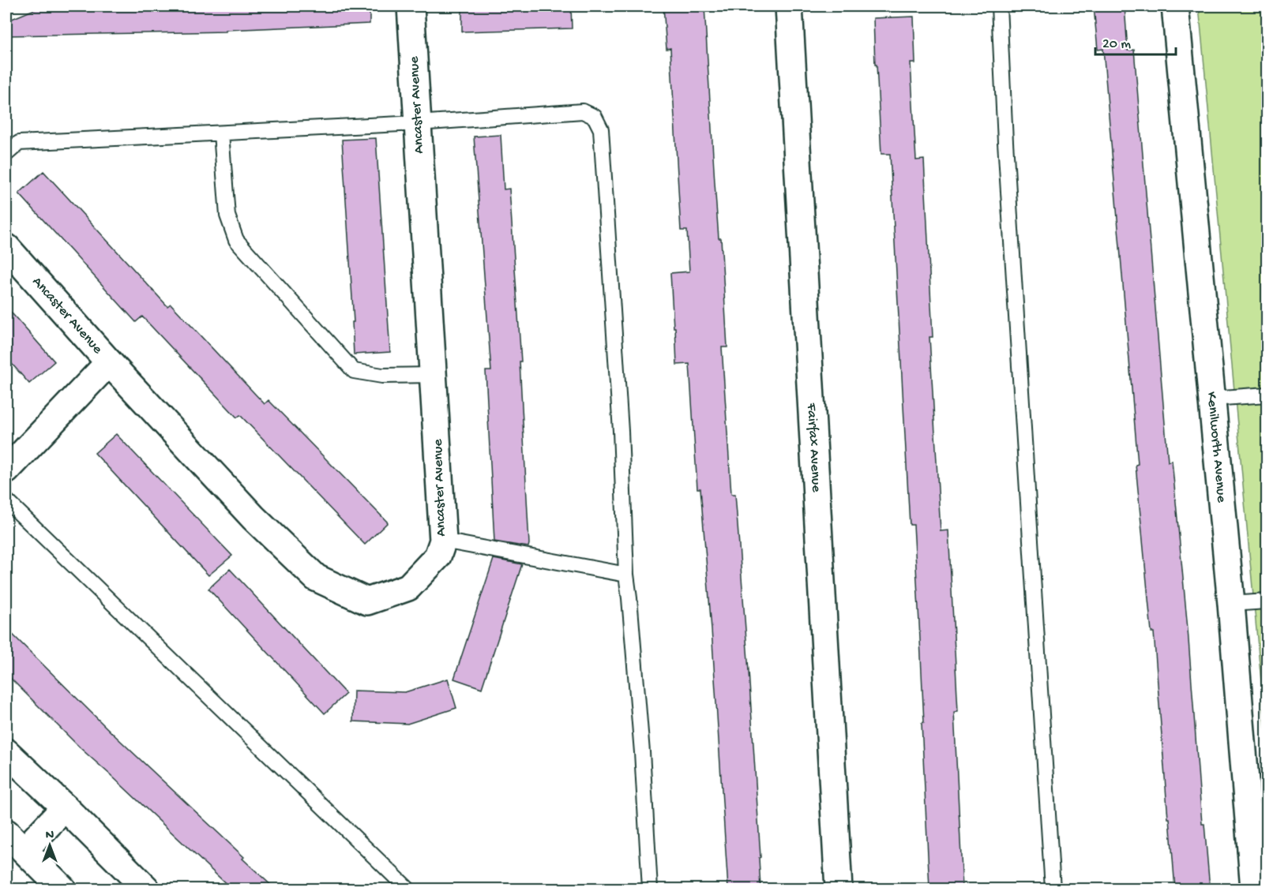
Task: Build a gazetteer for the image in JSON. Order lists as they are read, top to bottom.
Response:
{
  "streets": {
    "street": ["Ancaster Avenue", "Fairfax Avenue", "Kenilworth Avenue"]
  },
  "scale_bar": "20 m",
  "north": "top"
}
